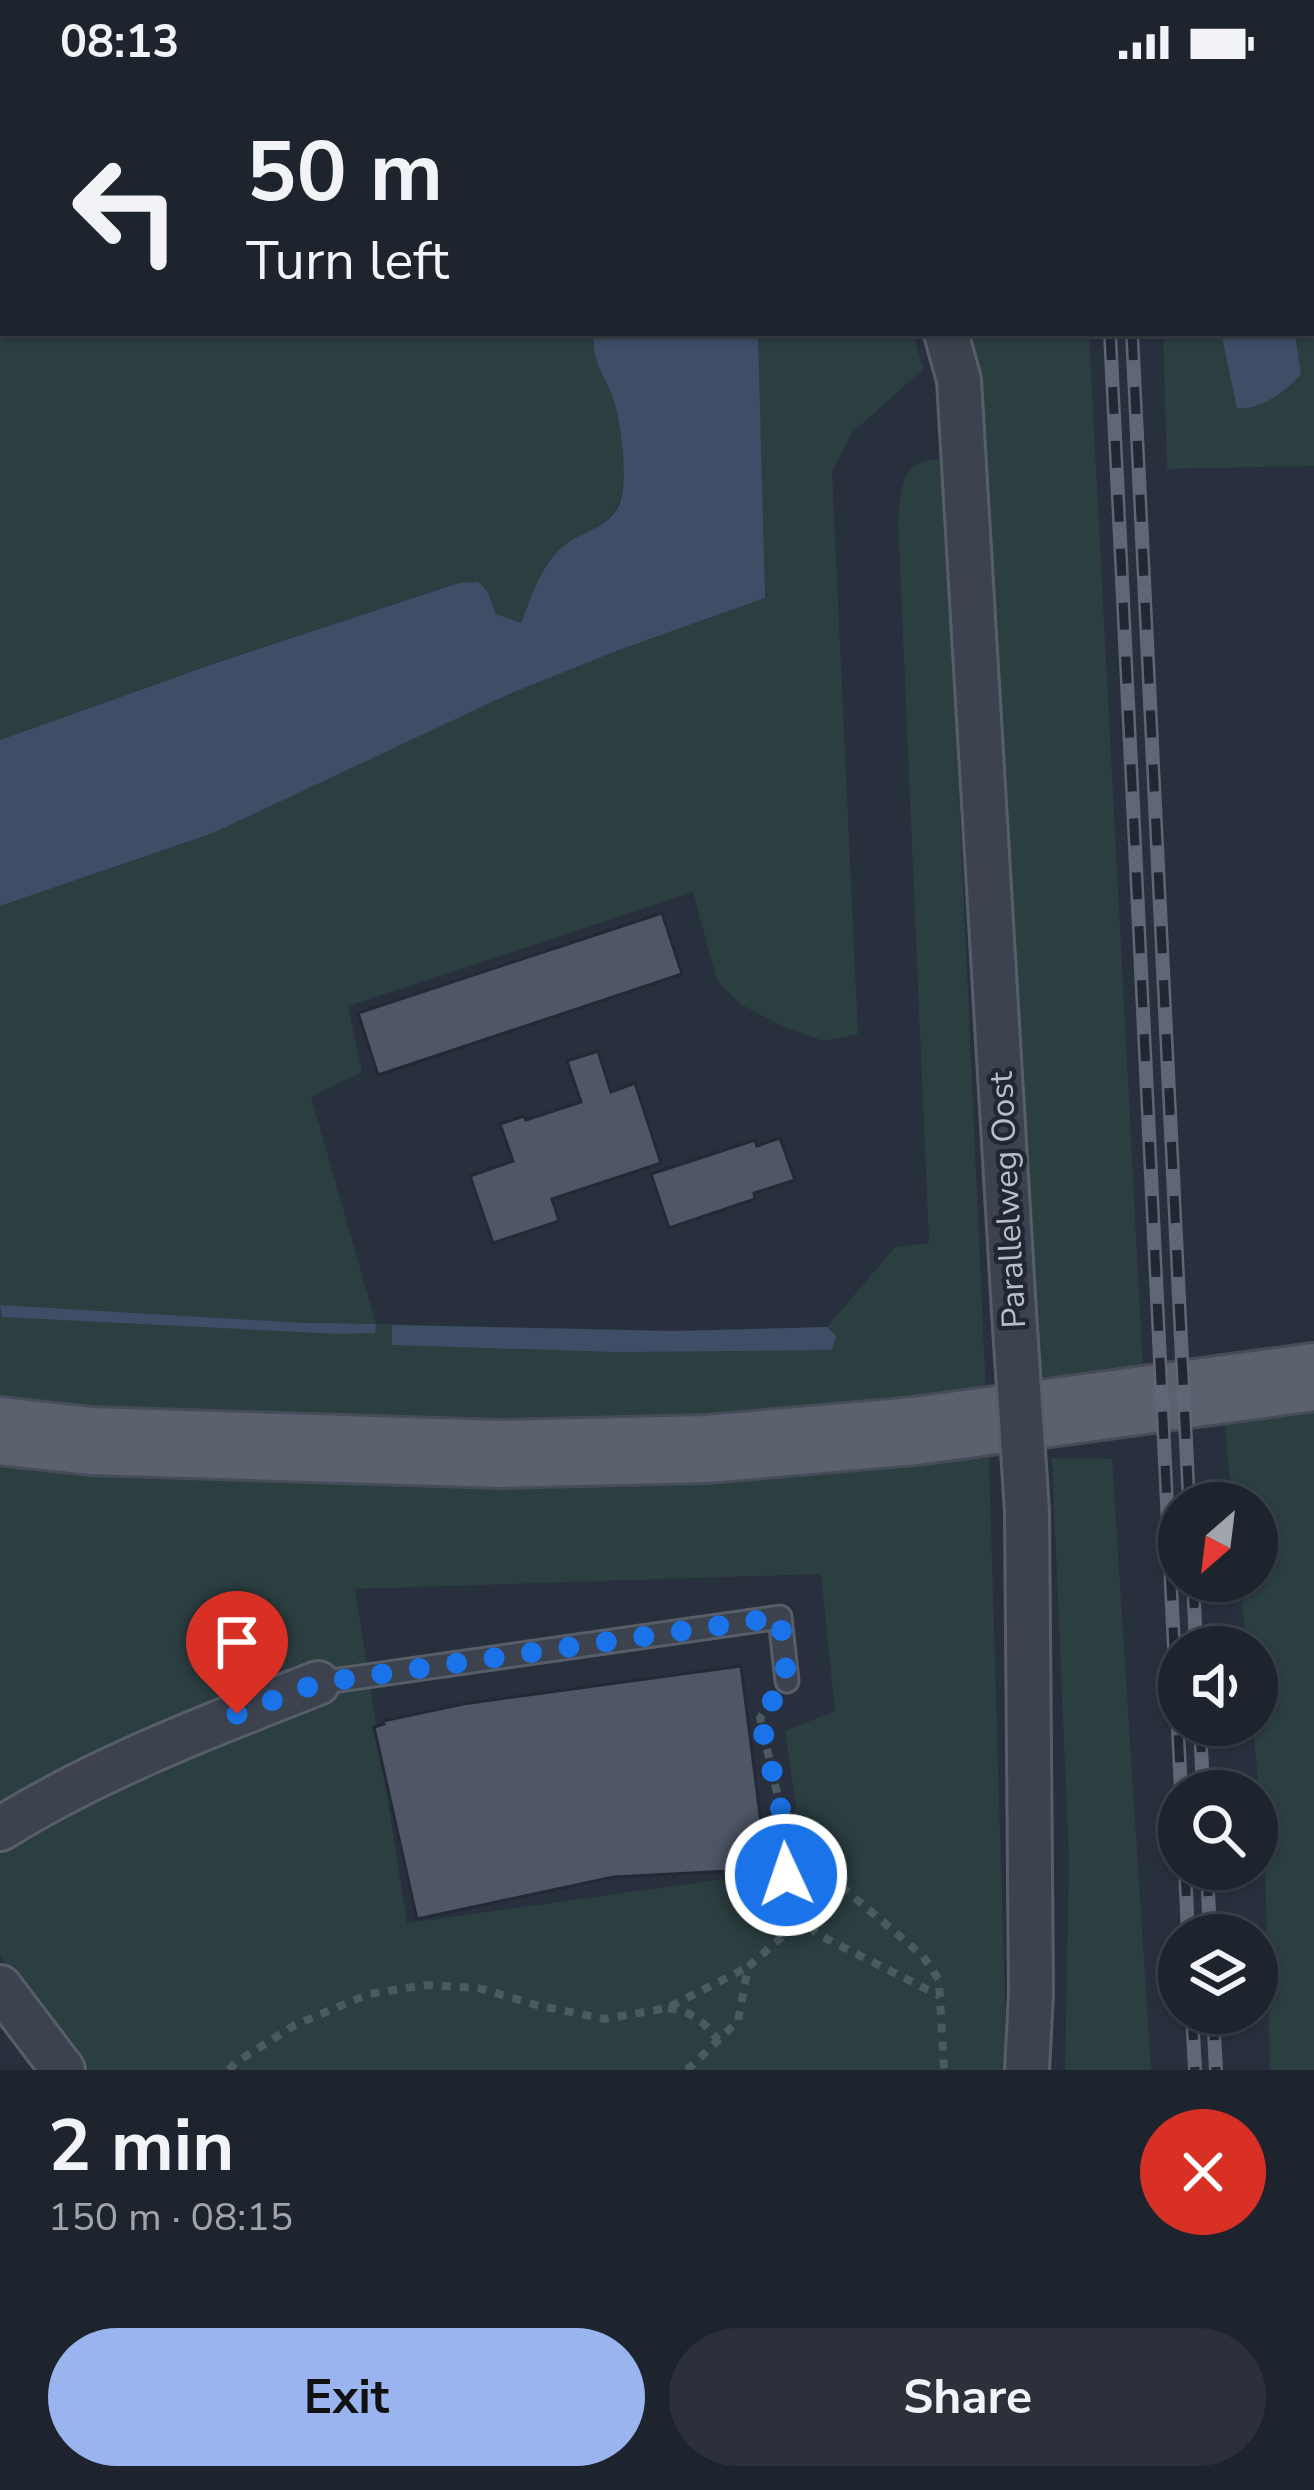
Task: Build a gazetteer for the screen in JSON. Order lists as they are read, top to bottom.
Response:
{
  "streets": {
    "street": ["Parallelweg Oost"]
  },
  "north": "bottom left",
  "page": {
    "status": "08:13",
    "turn": ["50 m", "Turn left"],
    "heading": ["2 min", "150 m · 08:15"],
    "buttons": ["Exit", "Share"]
  }
}
